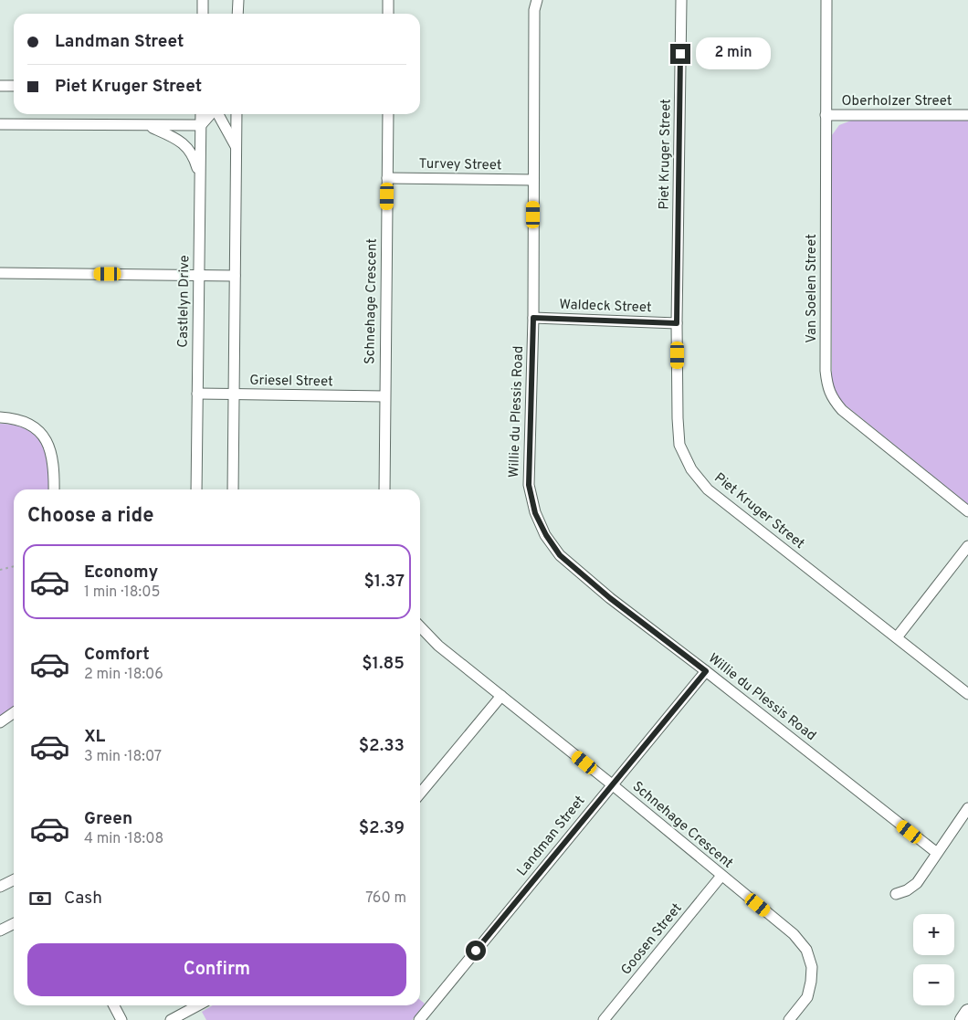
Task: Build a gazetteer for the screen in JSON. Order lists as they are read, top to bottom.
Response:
{
  "streets": {
    "street": [
      "Oberholzer Street",
      "Piet Kruger Street",
      "Turvey Street",
      "Van Soelen Street",
      "Castlelyn Drive",
      "Schnehage Crescent",
      "Waldeck Street",
      "Griesel Street",
      "Willie du Plessis Road",
      "Landman Street",
      "Goosen Street"
    ]
  },
  "crossings": [
    ["Oberholzer Street", "Van Soelen Street"],
    ["Piet Kruger Street", "Waldeck Street"],
    ["Turvey Street", "Schnehage Crescent"],
    ["Turvey Street", "Willie du Plessis Road"],
    ["Castlelyn Drive", "Griesel Street"],
    ["Schnehage Crescent", "Griesel Street"],
    ["Schnehage Crescent", "Landman Street"],
    ["Schnehage Crescent", "Goosen Street"],
    ["Waldeck Street", "Willie du Plessis Road"],
    ["Willie du Plessis Road", "Landman Street"]
  ],
  "page": {
    "banner": ["Landman Street", "Piet Kruger Street"],
    "bubble": "2 min",
    "heading": "Choose a ride",
    "list": [
      {
        "name": "Economy",
        "note": "1 min · 18:05",
        "value": "$1.37"
      },
      {
        "name": "Comfort",
        "note": "2 min · 18:06",
        "value": "$1.85"
      },
      {
        "name": "XL",
        "note": "3 min · 18:07",
        "value": "$2.33"
      },
      {
        "name": "Green",
        "note": "4 min · 18:08",
        "value": "$2.39"
      }
    ],
    "pay": ["Cash", "760 m"],
    "map_buttons": ["+", "−"],
    "buttons": "Confirm"
  }
}
